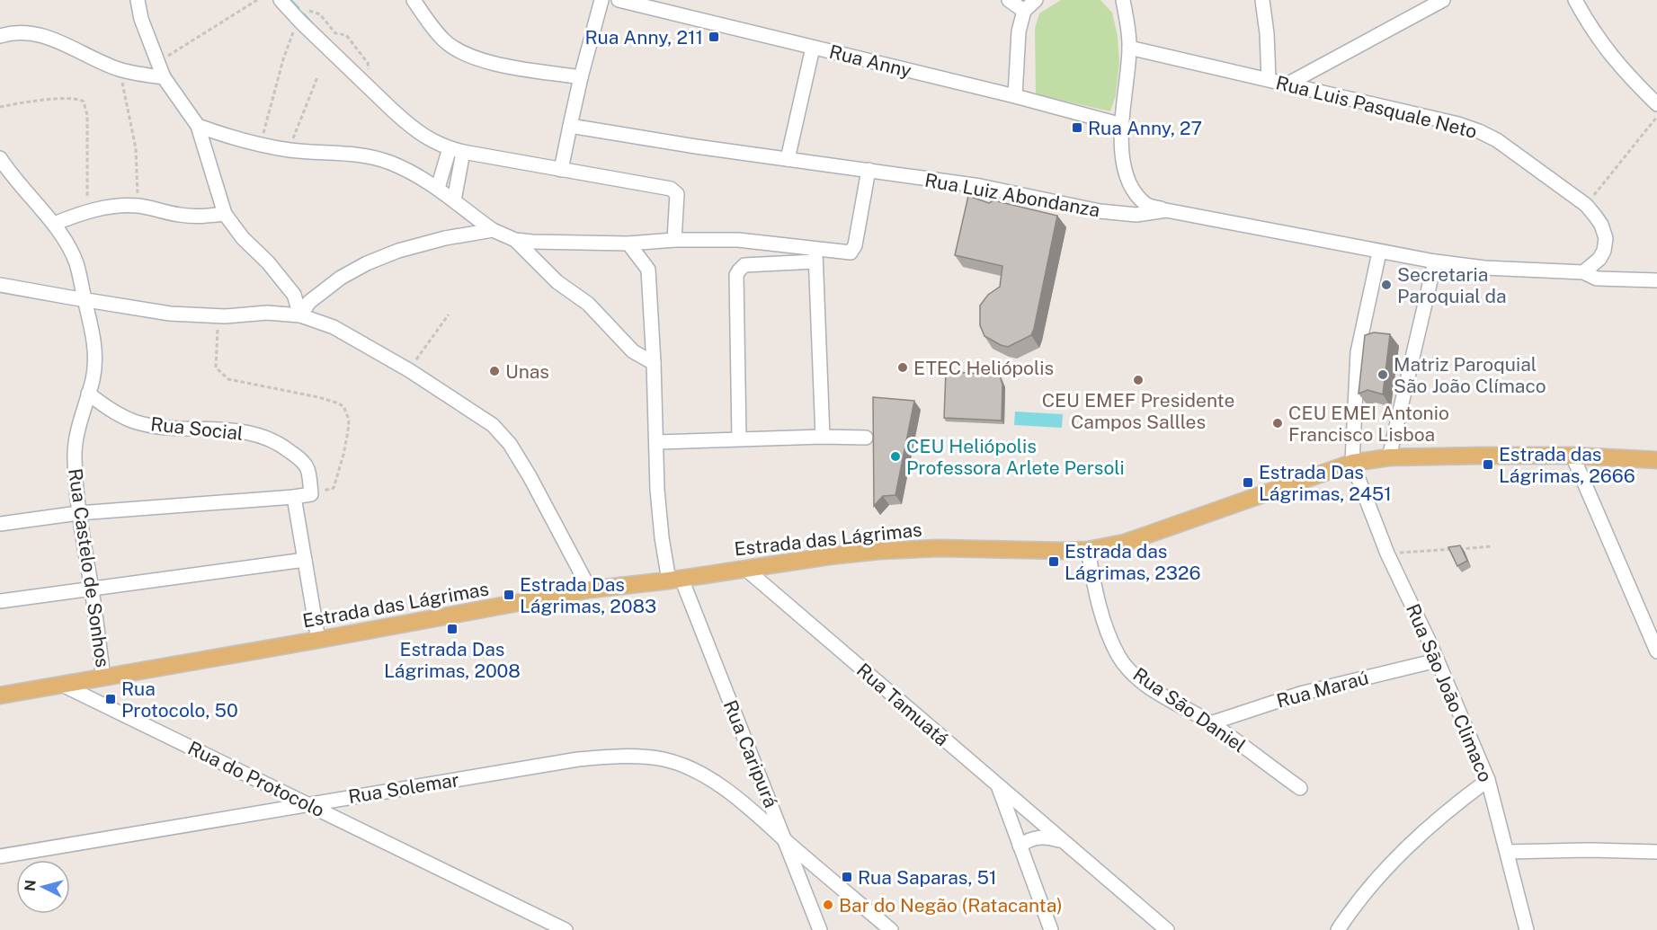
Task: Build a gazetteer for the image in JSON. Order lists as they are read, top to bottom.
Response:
{
  "streets": {
    "main road": ["Estrada das Lágrimas"],
    "street": [
      "Rua Anny",
      "Rua Luis Pasquale Neto",
      "Rua Luiz Abondanza",
      "Rua Social",
      "Rua Castelo de Sonhos",
      "Rua Maraú",
      "Rua São João Climaco",
      "Rua Tamuatá",
      "Rua São Daniel",
      "Rua Caripurá",
      "Rua do Protocolo",
      "Rua Solemar"
    ]
  },
  "crossings": [
    ["Rua Luis Pasquale Neto", "Rua Luiz Abondanza"],
    ["Rua Social", "Rua Castelo de Sonhos"],
    ["Estrada das Lágrimas", "Rua Castelo de Sonhos"],
    ["Estrada das Lágrimas", "Rua São João Climaco"],
    ["Estrada das Lágrimas", "Rua Tamuatá"],
    ["Estrada das Lágrimas", "Rua São Daniel"],
    ["Estrada das Lágrimas", "Rua Caripurá"],
    ["Estrada das Lágrimas", "Rua do Protocolo"],
    ["Rua Maraú", "Rua São João Climaco"],
    ["Rua Maraú", "Rua São Daniel"],
    ["Rua Caripurá", "Rua Solemar"],
    ["Rua do Protocolo", "Rua Solemar"]
  ],
  "places": {
    "transit": [
      "Rua Anny, 211",
      "Rua Anny, 27",
      "Estrada das Lágrimas, 2666",
      "Estrada Das Lágrimas, 2451",
      "Estrada das Lágrimas, 2326",
      "Estrada Das Lágrimas, 2083",
      "Estrada Das Lágrimas, 2008",
      "Rua Protocolo, 50",
      "Rua Saparas, 51"
    ],
    "other": [
      "Secretaria Paroquial da",
      "ETEC Heliópolis",
      "Unas",
      "Matriz Paroquial São João Clímaco",
      "CEU EMEF Presidente Campos Sallles",
      "CEU EMEI Antonio Francisco Lisboa",
      "CEU Heliópolis Professora Arlete Persoli",
      "Bar do Negão (Ratacanta)"
    ]
  },
  "north": "left"
}
